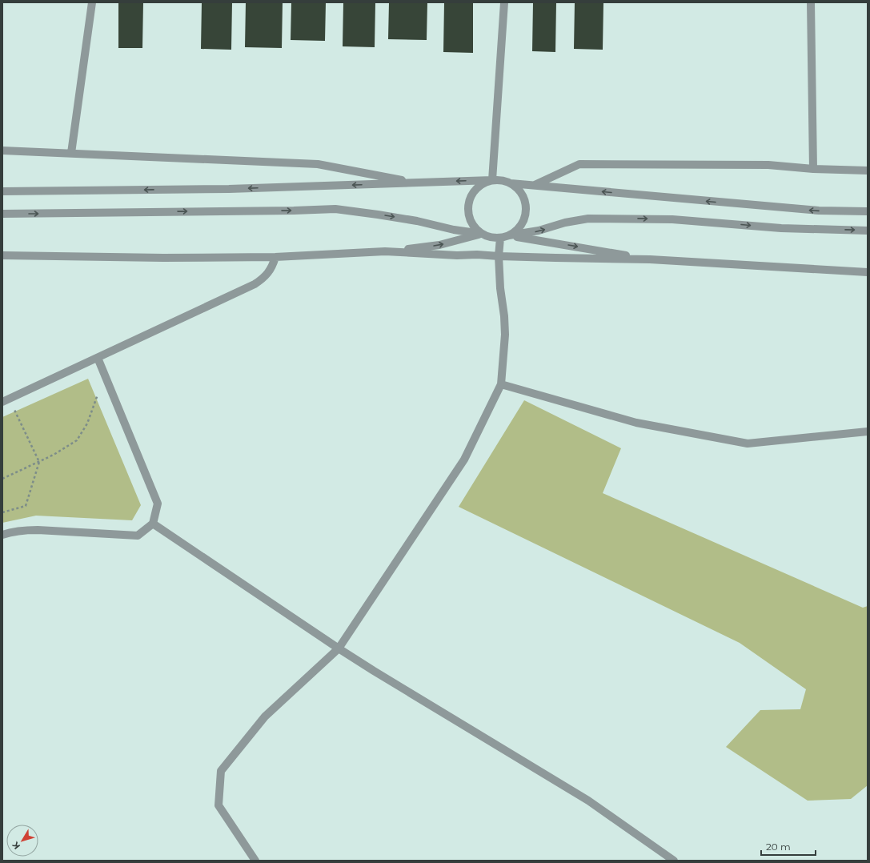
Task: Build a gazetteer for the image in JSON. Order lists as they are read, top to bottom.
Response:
{
  "scale_bar": "20 m",
  "north": "bottom left"
}
